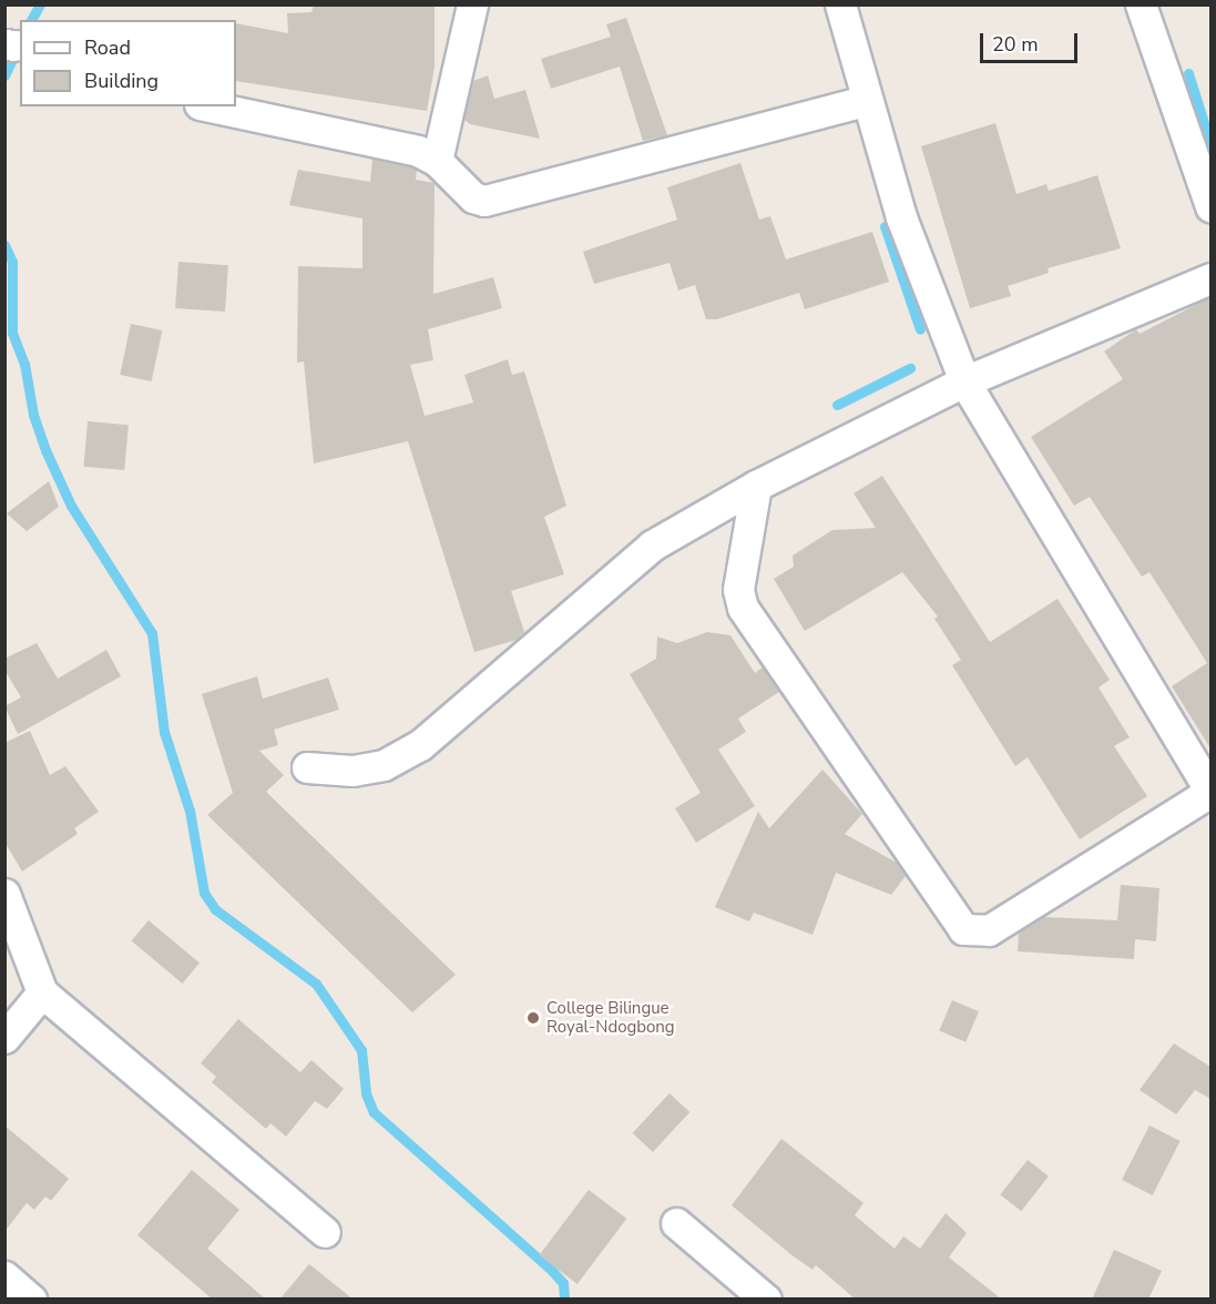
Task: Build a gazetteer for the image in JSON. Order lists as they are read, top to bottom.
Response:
{
  "places": ["College Bilingue Royal-Ndogbong"],
  "legend": ["Road", "Building"],
  "scale_bar": "20 m"
}
